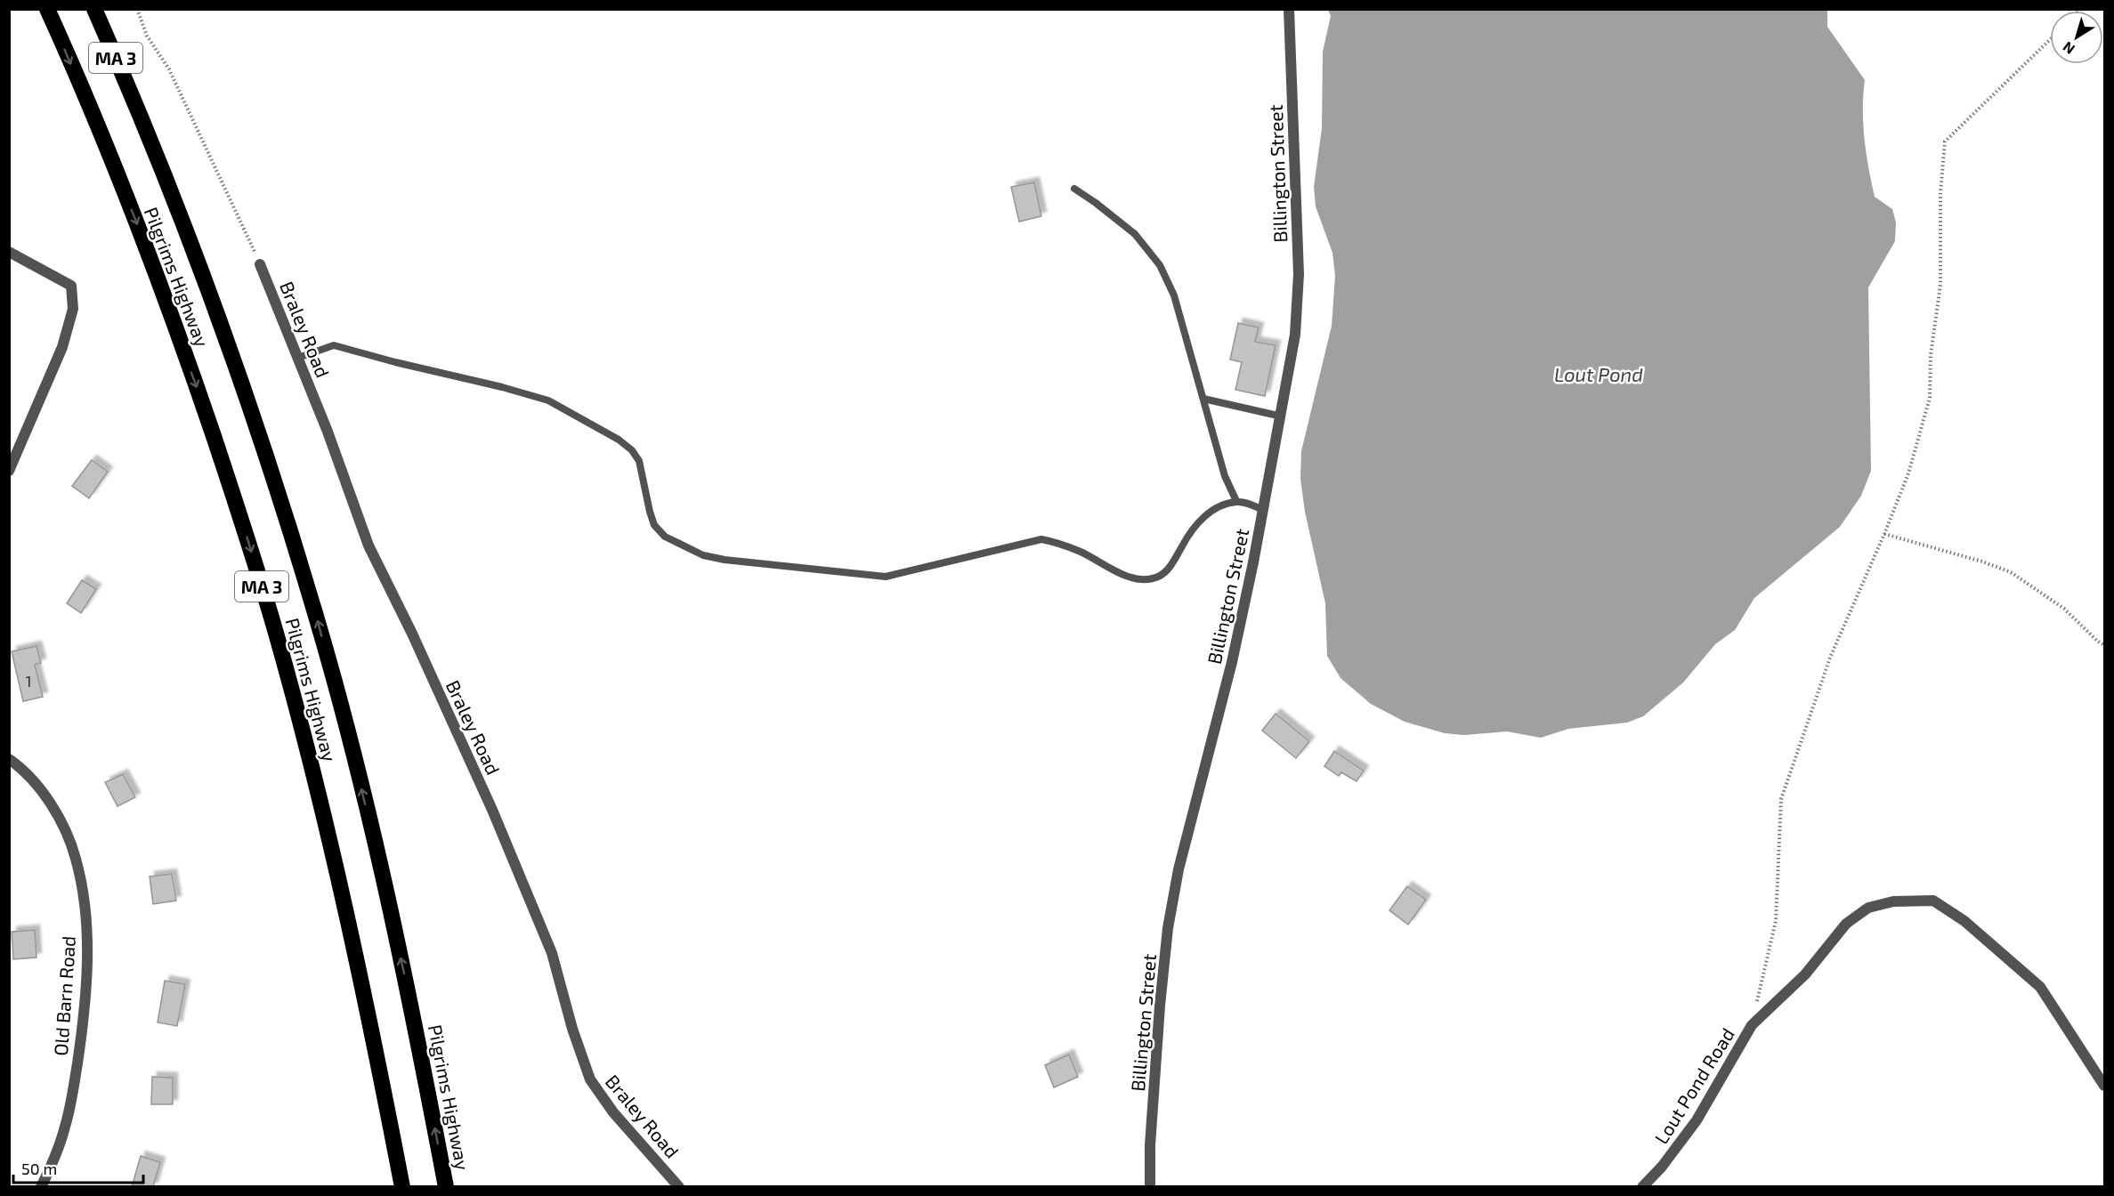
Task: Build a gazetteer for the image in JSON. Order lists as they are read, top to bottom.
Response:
{
  "streets": {
    "highway": ["MA 3", "Pilgrims Highway"],
    "street": [
      "Billington Street",
      "Braley Road",
      "Old Barn Road",
      "Lout Pond Road"
    ]
  },
  "water": ["Lout Pond"],
  "house_numbers": ["1"],
  "scale_bar": "50 m",
  "north": "bottom left"
}
